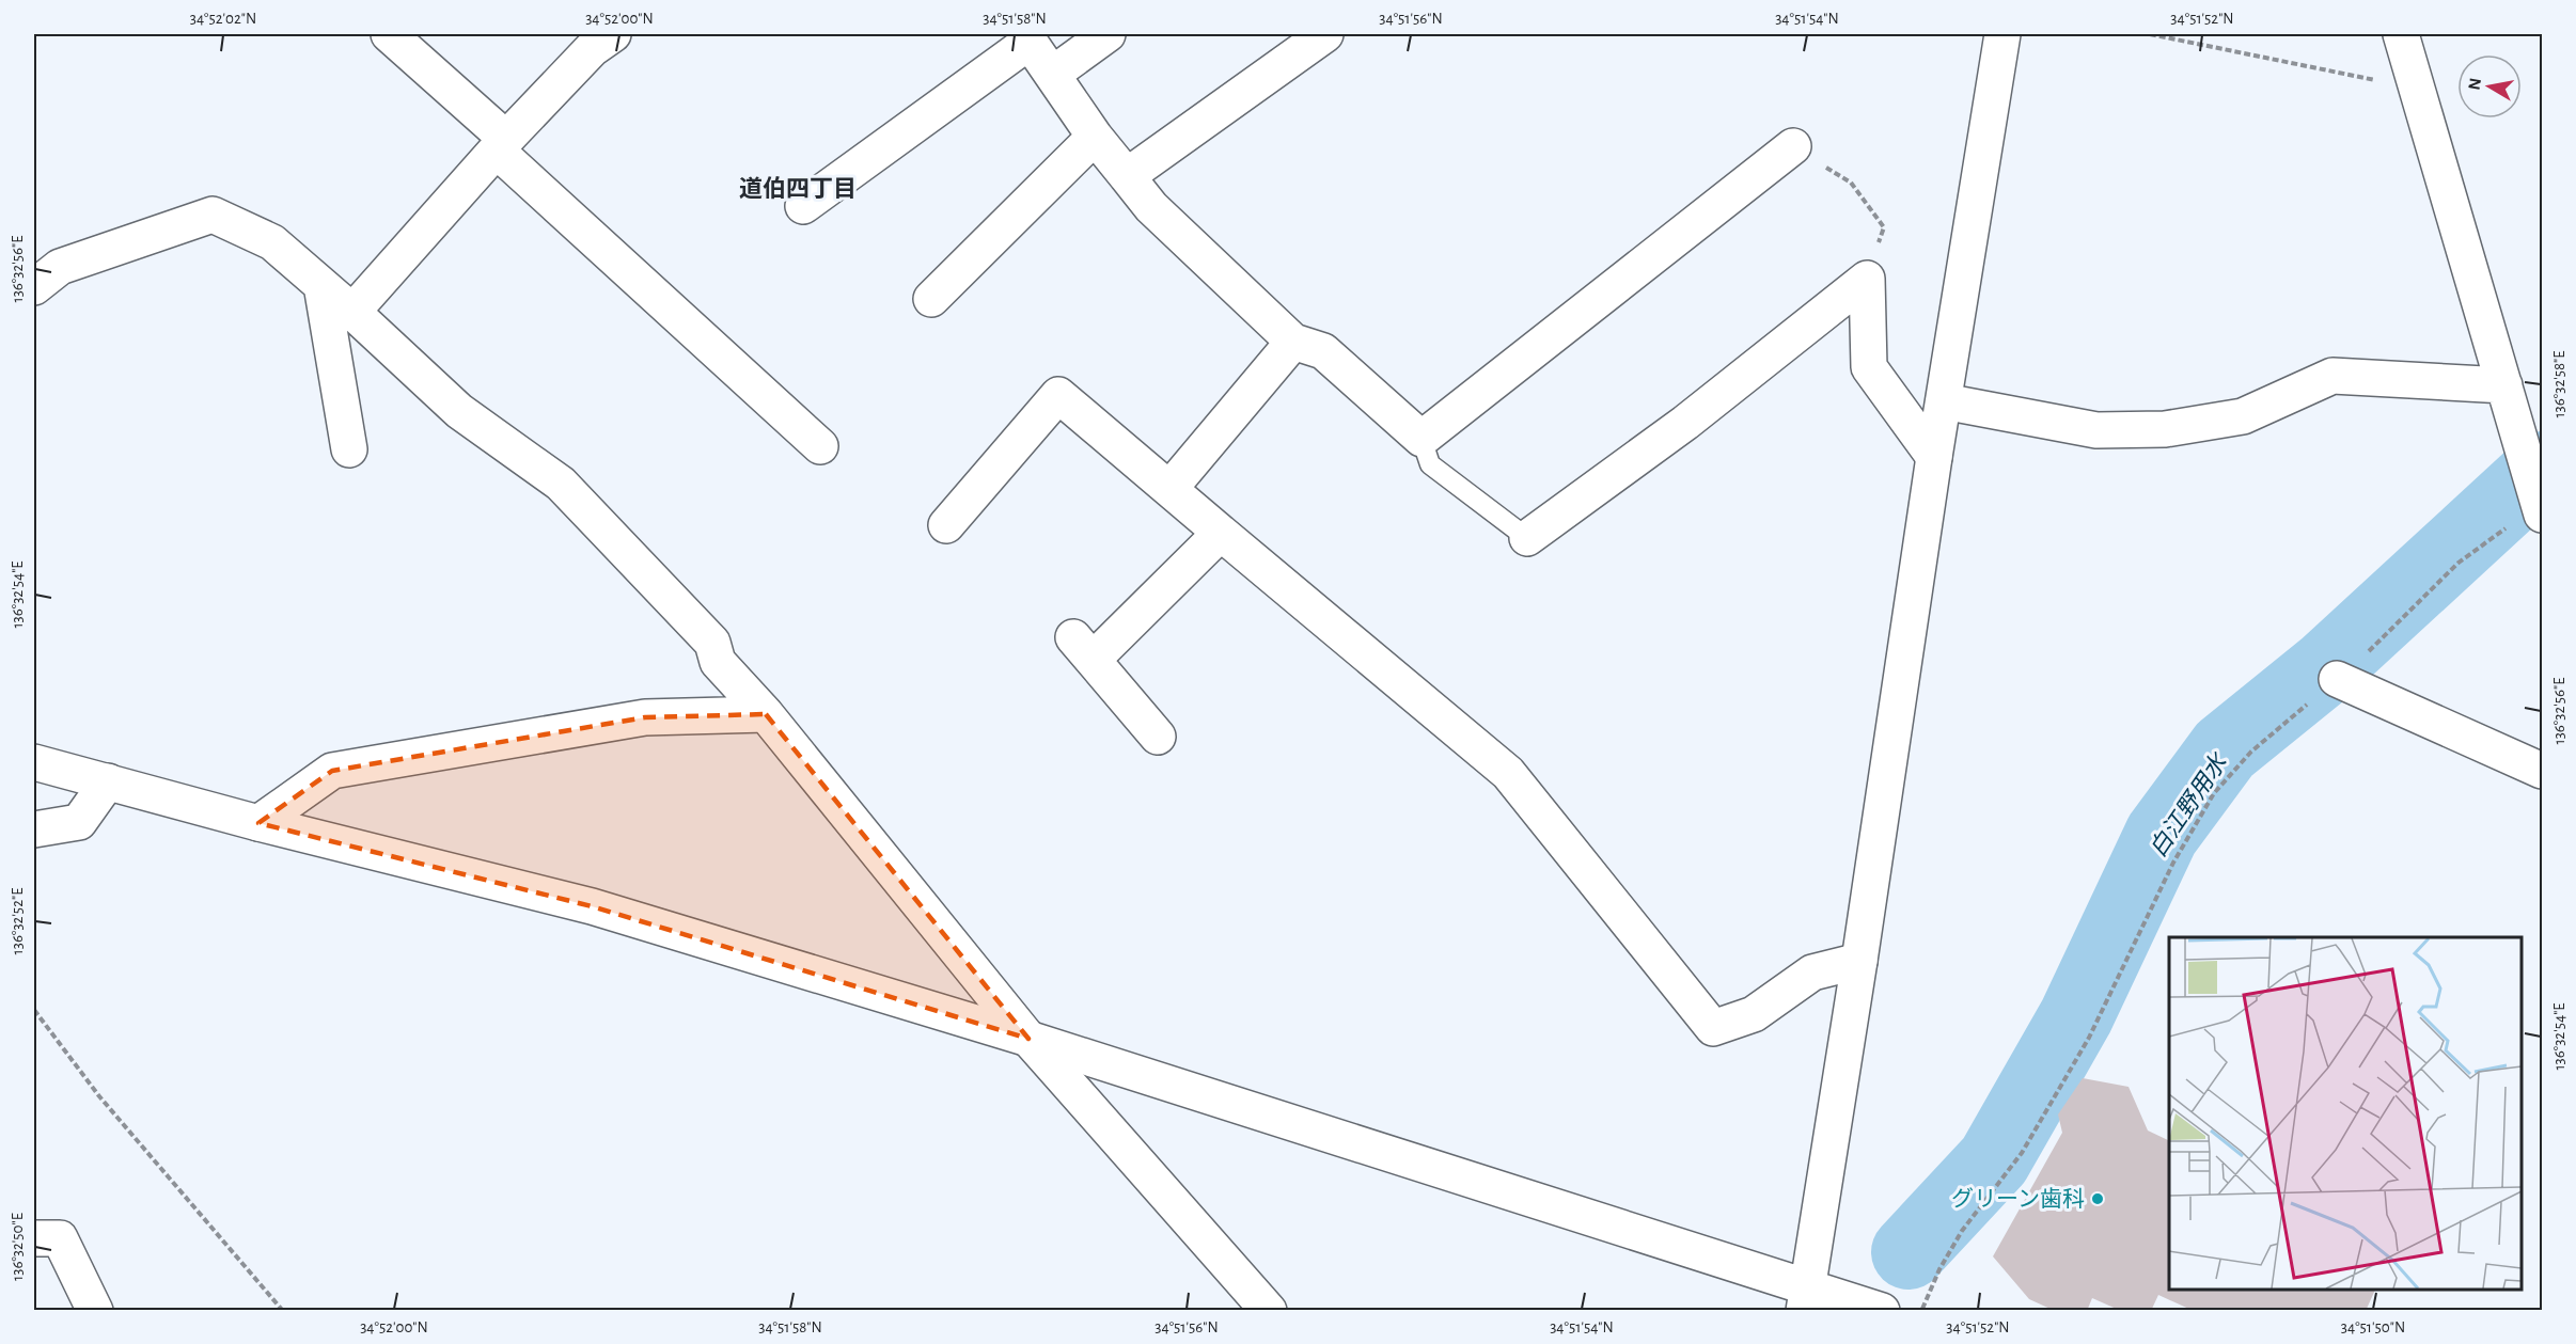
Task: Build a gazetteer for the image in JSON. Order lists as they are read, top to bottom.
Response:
{
  "districts": ["道伯四丁目"],
  "water": ["白江野用水"],
  "places": ["グリーン歯科"],
  "north": "left",
  "coordinates": [
    "34°52'02\"N",
    "34°52'00\"N",
    "34°51'58\"N",
    "34°51'56\"N",
    "34°51'54\"N",
    "34°51'52\"N",
    "136°32'56\"E",
    "136°32'58\"E",
    "136°32'54\"E",
    "136°32'52\"E",
    "136°32'50\"E",
    "34°51'50\"N"
  ]
}
